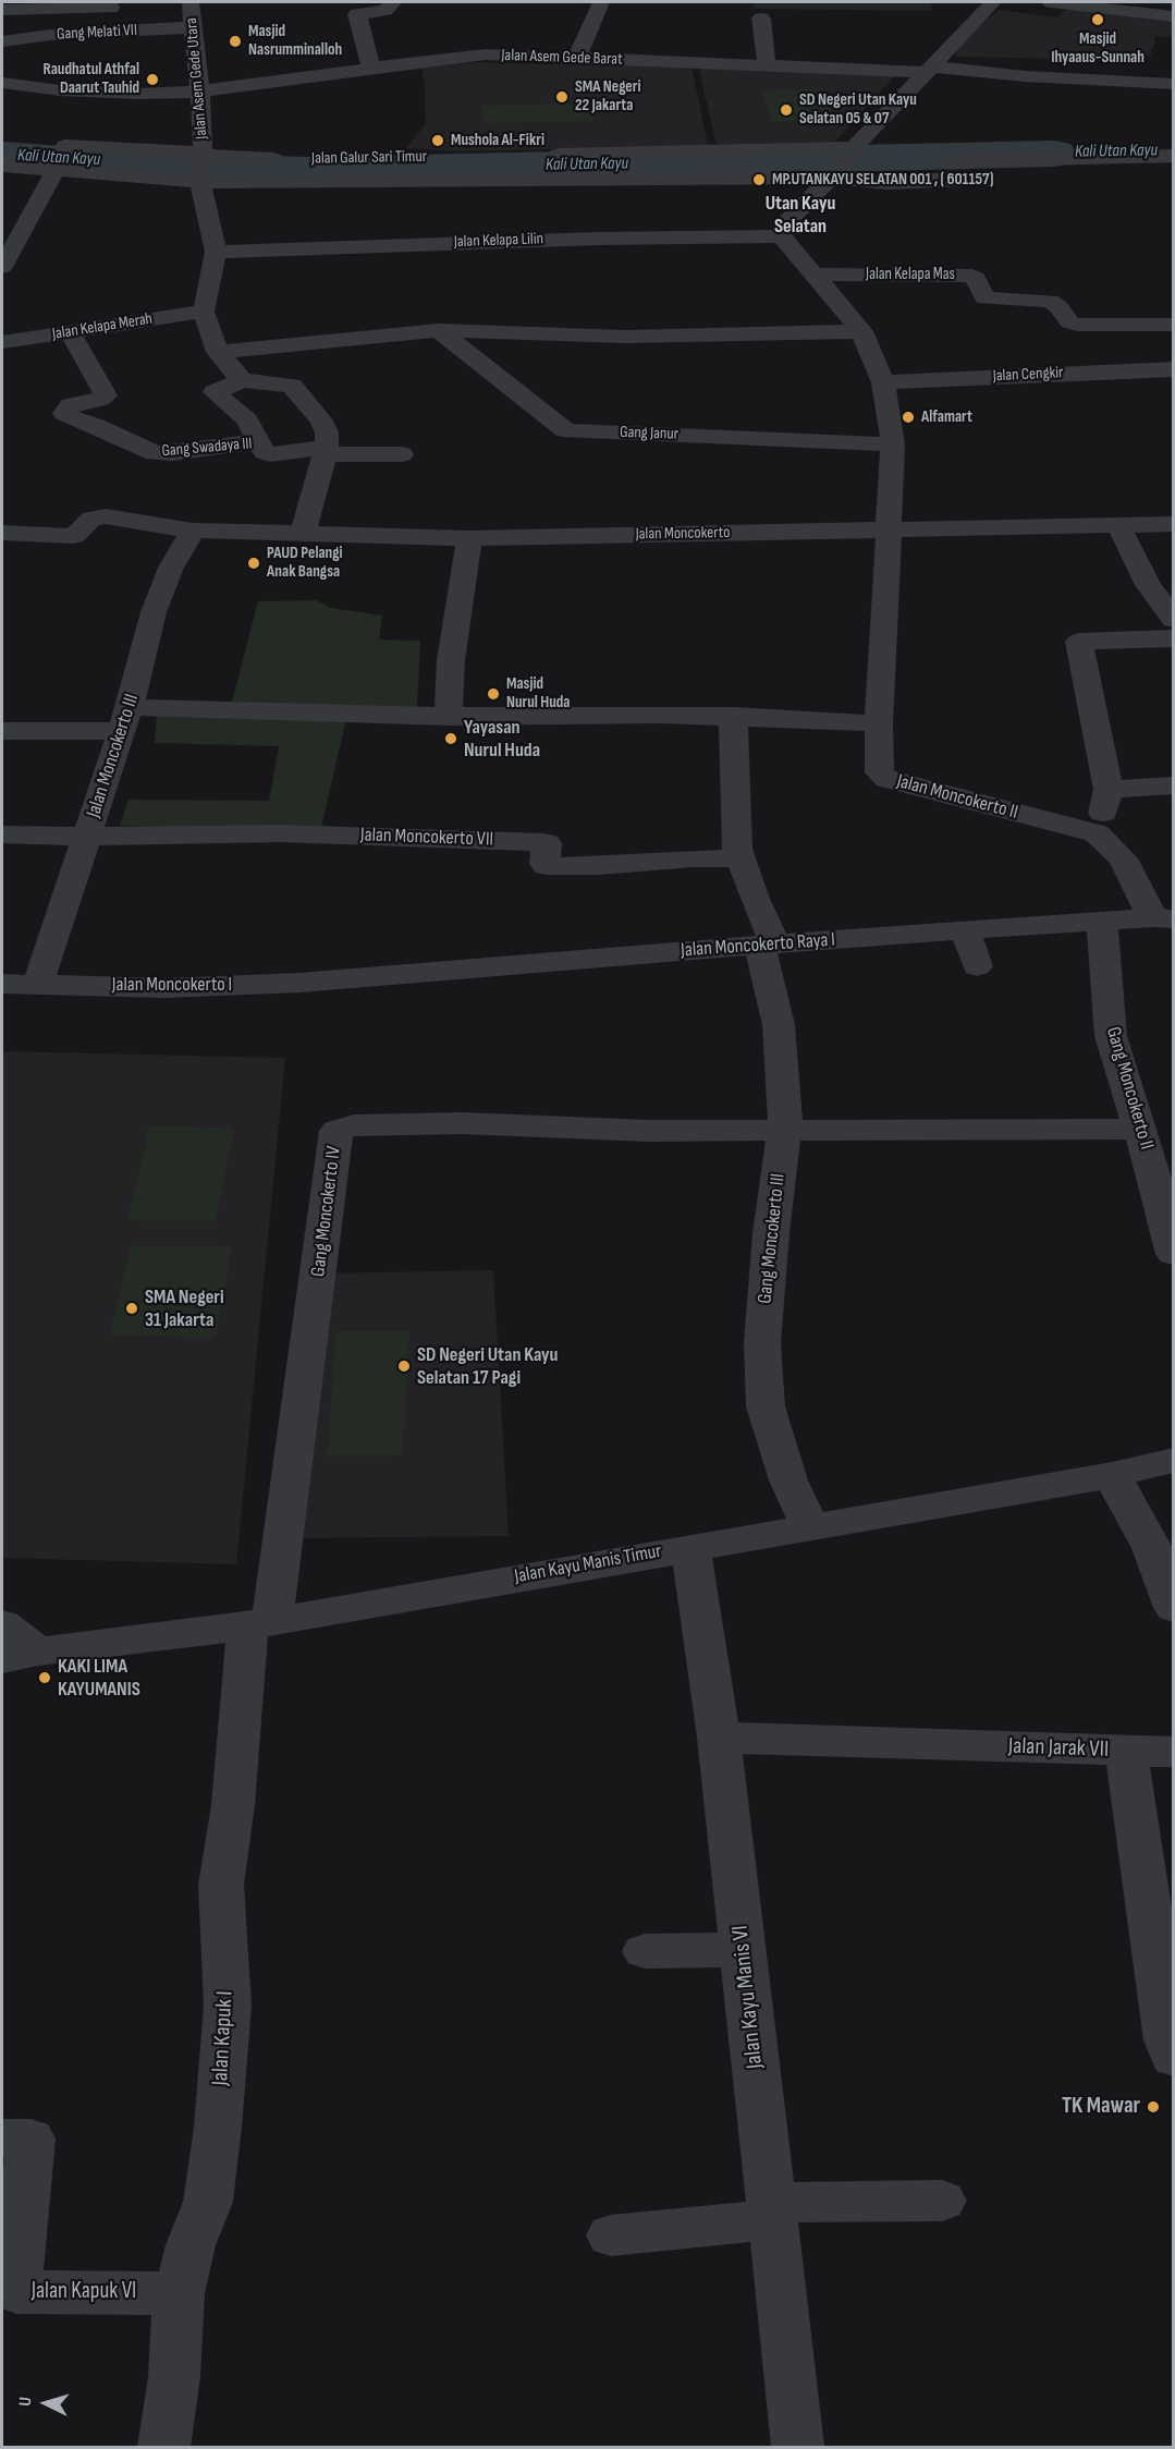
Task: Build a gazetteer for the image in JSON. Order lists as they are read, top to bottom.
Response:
{
  "streets": {
    "street": [
      "Gang Melati VII",
      "Jalan Asem Gede Barat",
      "Jalan Asem Gede Utara",
      "Jalan Galur Sari Timur",
      "Jalan Kelapa Lilin",
      "Jalan Kelapa Mas",
      "Jalan Kelapa Merah",
      "Jalan Cengkir",
      "Gang Janur",
      "Gang Swadaya III",
      "Jalan Moncokerto",
      "Jalan Moncokerto III",
      "Jalan Moncokerto II",
      "Jalan Moncokerto VII",
      "Jalan Moncokerto Raya I",
      "Jalan Moncokerto I",
      "Gang Moncokerto II",
      "Gang Moncokerto IV",
      "Gang Moncokerto III",
      "Jalan Kayu Manis Timur",
      "Jalan Jarak VII",
      "Jalan Kayu Manis VI",
      "Jalan Kapuk I",
      "Jalan Kapuk VI"
    ]
  },
  "crossings": [
    ["Gang Melati VII", "Jalan Asem Gede Utara"],
    ["Jalan Asem Gede Barat", "Jalan Asem Gede Utara"],
    ["Jalan Asem Gede Utara", "Jalan Galur Sari Timur"],
    ["Jalan Asem Gede Utara", "Jalan Kelapa Lilin"],
    ["Jalan Kelapa Lilin", "Jalan Moncokerto II"],
    ["Jalan Kelapa Mas", "Jalan Moncokerto II"],
    ["Jalan Kelapa Merah", "Gang Swadaya III"],
    ["Jalan Cengkir", "Jalan Moncokerto II"],
    ["Gang Janur", "Jalan Moncokerto II"],
    ["Jalan Moncokerto", "Jalan Moncokerto III"],
    ["Jalan Moncokerto", "Jalan Moncokerto II"],
    ["Jalan Moncokerto III", "Jalan Moncokerto VII"],
    ["Jalan Moncokerto III", "Jalan Moncokerto I"],
    ["Jalan Moncokerto II", "Jalan Moncokerto Raya I"],
    ["Jalan Moncokerto VII", "Gang Moncokerto III"],
    ["Jalan Moncokerto Raya I", "Jalan Moncokerto I"],
    ["Jalan Moncokerto Raya I", "Gang Moncokerto II"],
    ["Jalan Moncokerto Raya I", "Gang Moncokerto III"],
    ["Gang Moncokerto IV", "Gang Moncokerto III"],
    ["Gang Moncokerto IV", "Jalan Kayu Manis Timur"],
    ["Gang Moncokerto IV", "Jalan Kapuk I"],
    ["Gang Moncokerto III", "Jalan Kayu Manis Timur"],
    ["Jalan Kayu Manis Timur", "Jalan Kayu Manis VI"],
    ["Jalan Kayu Manis Timur", "Jalan Kapuk I"],
    ["Jalan Jarak VII", "Jalan Kayu Manis VI"],
    ["Jalan Kapuk I", "Jalan Kapuk VI"]
  ],
  "districts": ["Utan Kayu Selatan"],
  "water": ["Kali Utan Kayu"],
  "places": [
    "Masjid Ihyaaus-Sunnah",
    "Masjid Nasrumminalloh",
    "Raudhatul Athfal Daarut Tauhid",
    "SMA Negeri 22 Jakarta",
    "SD Negeri Utan Kayu Selatan 05 & 07",
    "Mushola Al-Fikri",
    "MP.UTANKAYU SELATAN 001 , ( 601157)",
    "Alfamart",
    "PAUD Pelangi Anak Bangsa",
    "Masjid Nurul Huda",
    "Yayasan Nurul Huda",
    "SMA Negeri 31 Jakarta",
    "SD Negeri Utan Kayu Selatan 17 Pagi",
    "KAKI LIMA KAYUMANIS",
    "TK Mawar"
  ],
  "north": "left"
}
